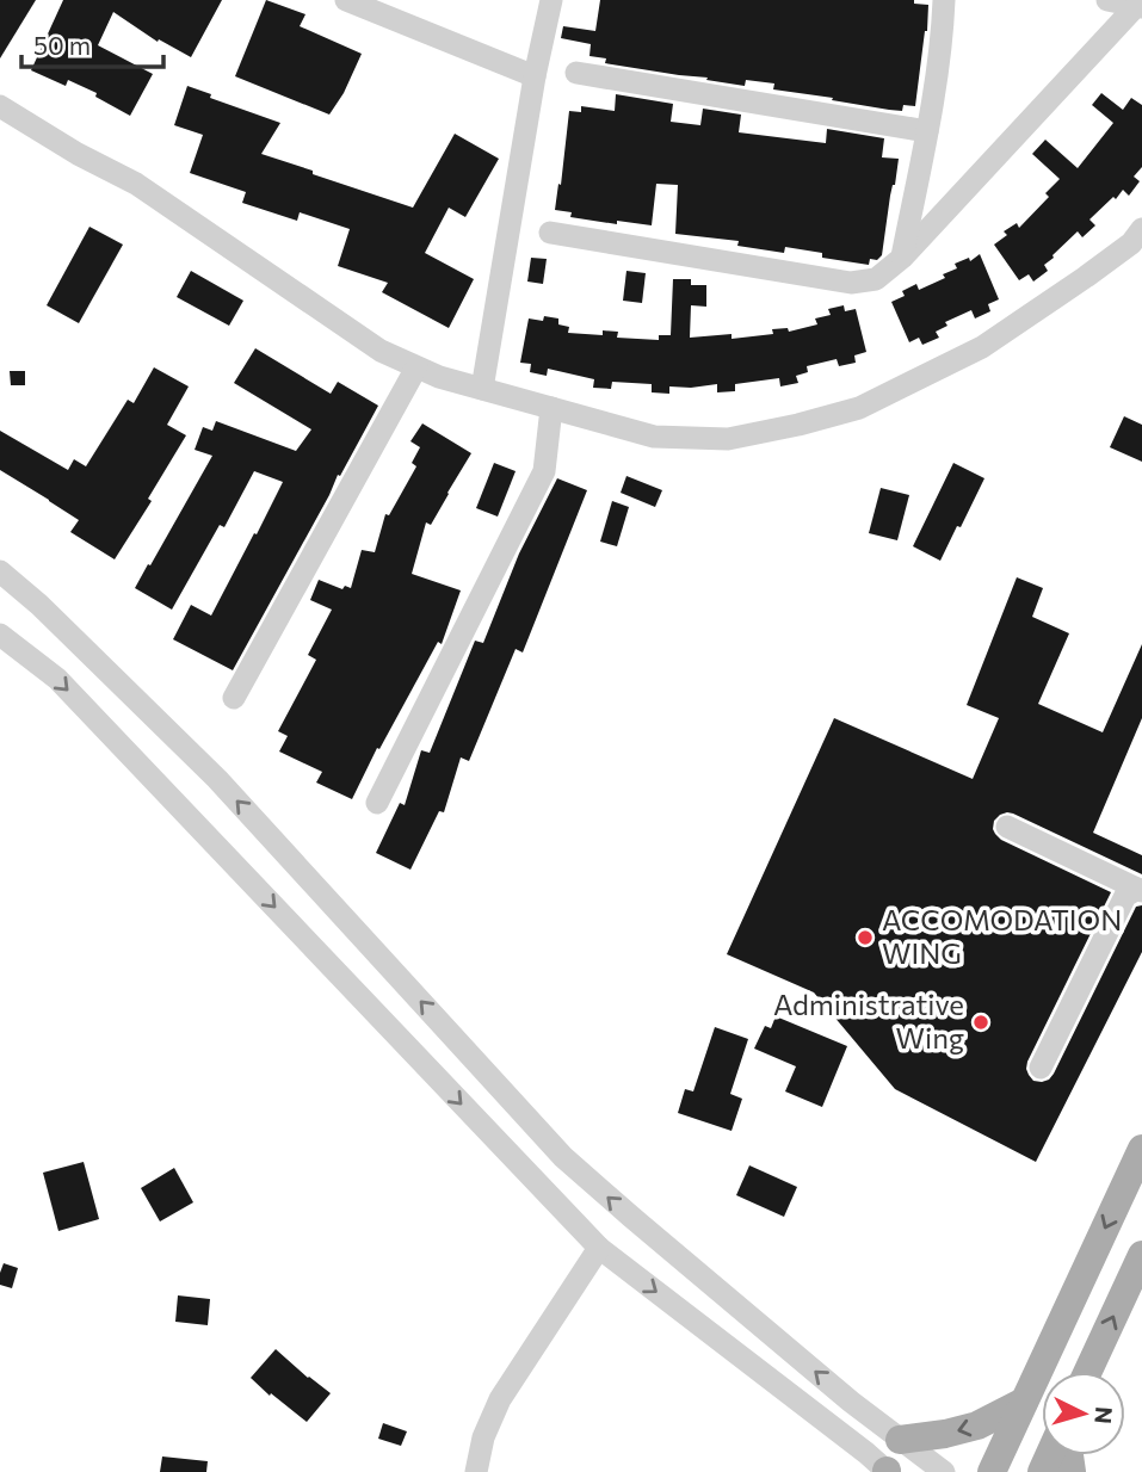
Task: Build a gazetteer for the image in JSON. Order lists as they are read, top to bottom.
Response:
{
  "places": ["ACCOMODATION WING", "Administrative Wing"],
  "scale_bar": "50 m",
  "north": "right"
}
